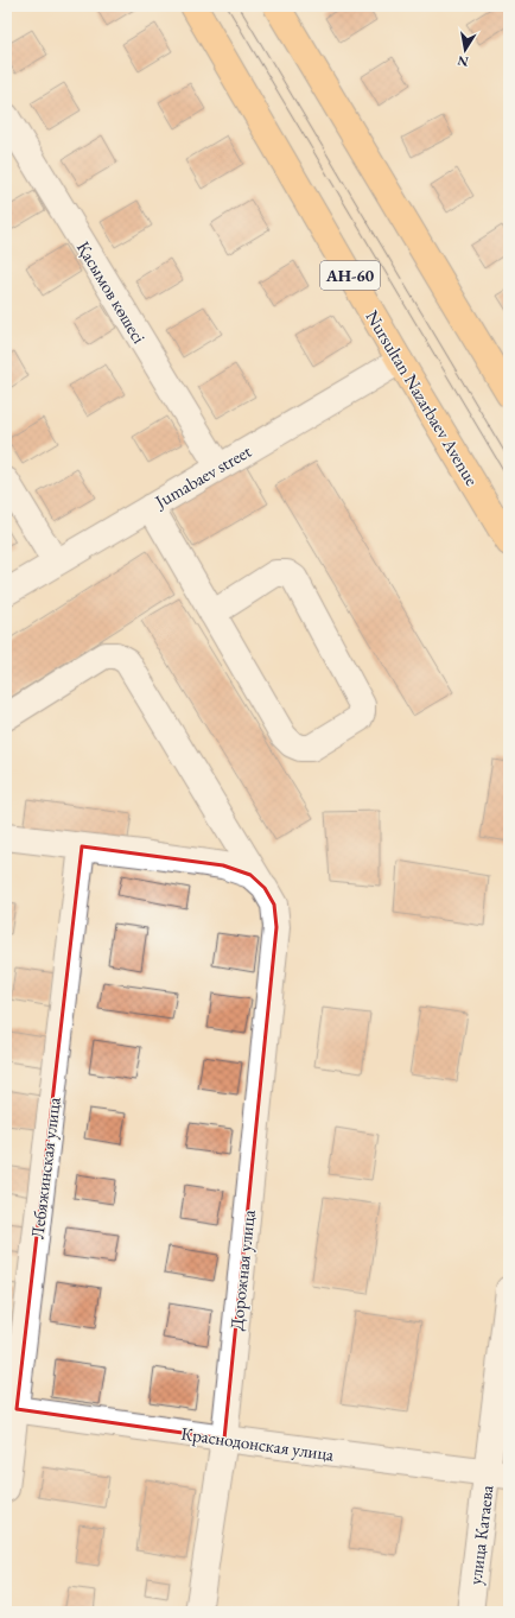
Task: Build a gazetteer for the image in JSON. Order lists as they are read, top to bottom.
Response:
{
  "streets": {
    "main road": ["АН-60", "Nursultan Nazarbaev Avenue"],
    "street": [
      "Қасымов көшесі",
      "Jumabaev street",
      "Лебяжинская улица",
      "Дорожная улица",
      "Краснодонская улица",
      "улица Катаева"
    ]
  },
  "crossings": [
    ["Қасымов көшесі", "Jumabaev street"],
    ["Nursultan Nazarbaev Avenue", "Jumabaev street"],
    ["Лебяжинская улица", "Краснодонская улица"],
    ["Дорожная улица", "Краснодонская улица"],
    ["Краснодонская улица", "улица Катаева"]
  ],
  "north": "bottom"
}
